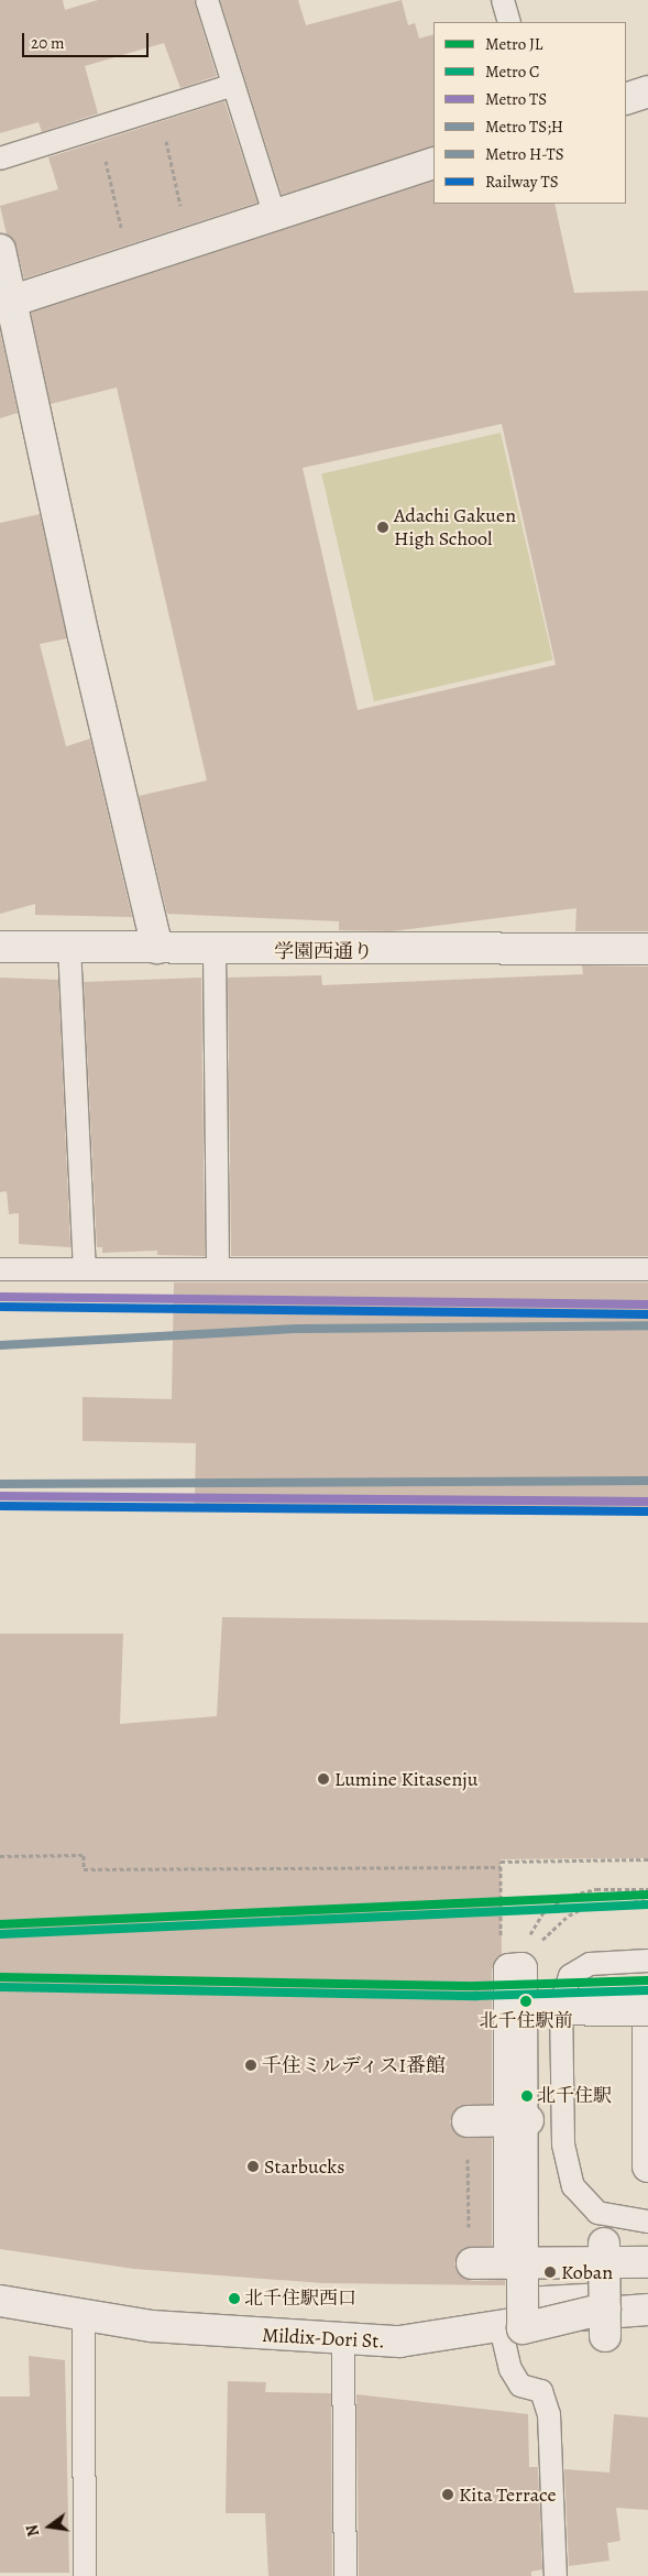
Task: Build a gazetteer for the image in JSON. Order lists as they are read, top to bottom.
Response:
{
  "streets": {
    "street": ["学園西通り", "Mildix-Dori St."]
  },
  "places": [
    "Adachi Gakuen High School",
    "Lumine Kitasenju",
    "北千住駅前",
    "千住ミルディスI番館",
    "北千住駅",
    "Starbucks",
    "Koban",
    "北千住駅西口",
    "Kita Terrace"
  ],
  "lines": [
    "metro line TS",
    "rail line TS",
    "metro line TS;H",
    "metro line H-TS",
    "metro line JL",
    "metro line C"
  ],
  "legend": [
    "Metro JL",
    "Metro C",
    "Metro TS",
    "Metro TS;H",
    "Metro H-TS",
    "Railway TS"
  ],
  "scale_bar": "20 m",
  "north": "left"
}
